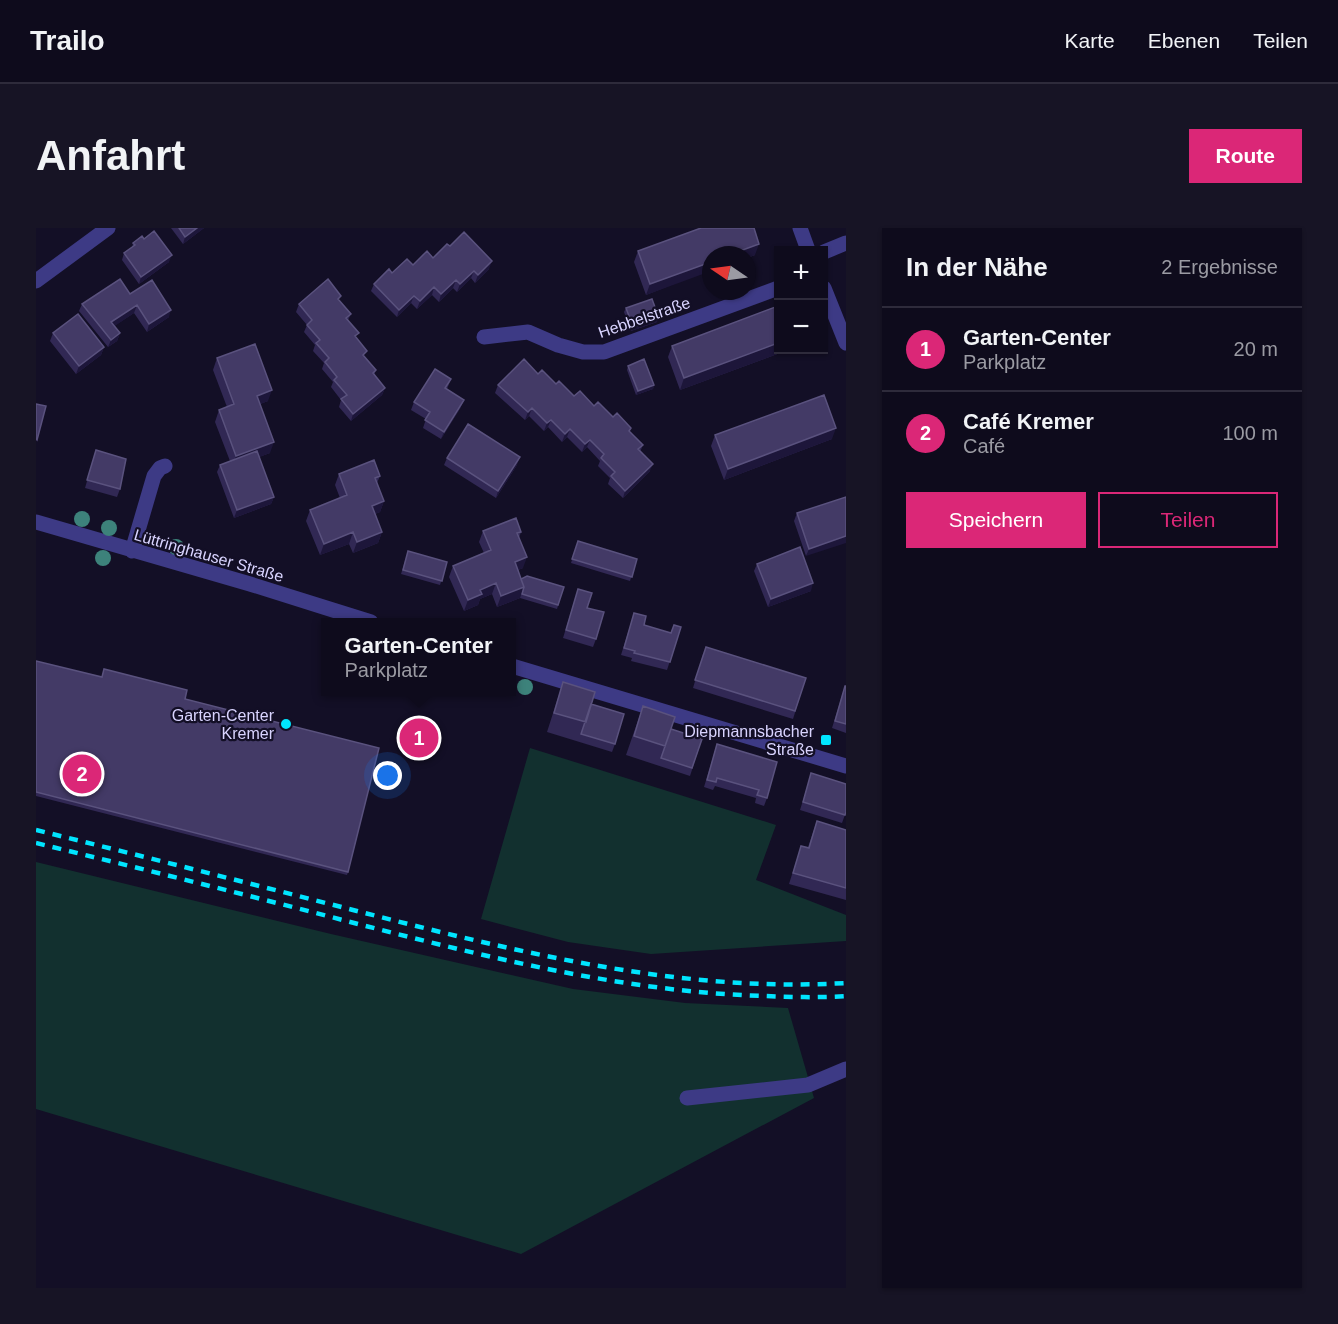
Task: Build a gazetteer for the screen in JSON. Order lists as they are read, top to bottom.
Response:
{
  "streets": {
    "street": ["Hebbelstraße", "Lüttringhauser Straße"]
  },
  "places": {
    "other": ["Garten-Center Kremer"],
    "transit": ["Diepmannsbacher Straße"]
  },
  "north": "left",
  "page": {
    "header": "Trailo",
    "nav": ["Karte", "Ebenen", "Teilen"],
    "buttons": [
      "Route",
      ["Speichern", "Teilen"]
    ],
    "title": "Anfahrt",
    "heading": ["In der Nähe", "2 Ergebnisse"],
    "map_buttons": ["+", "−"],
    "list": [
      {
        "mark": "1",
        "name": "Garten-Center",
        "note": "Parkplatz",
        "value": "20 m"
      },
      {
        "mark": "2",
        "name": "Café Kremer",
        "note": "Café",
        "value": "100 m"
      }
    ],
    "popup": ["Garten-Center", "Parkplatz"],
    "pins": ["1", "2"]
  }
}
